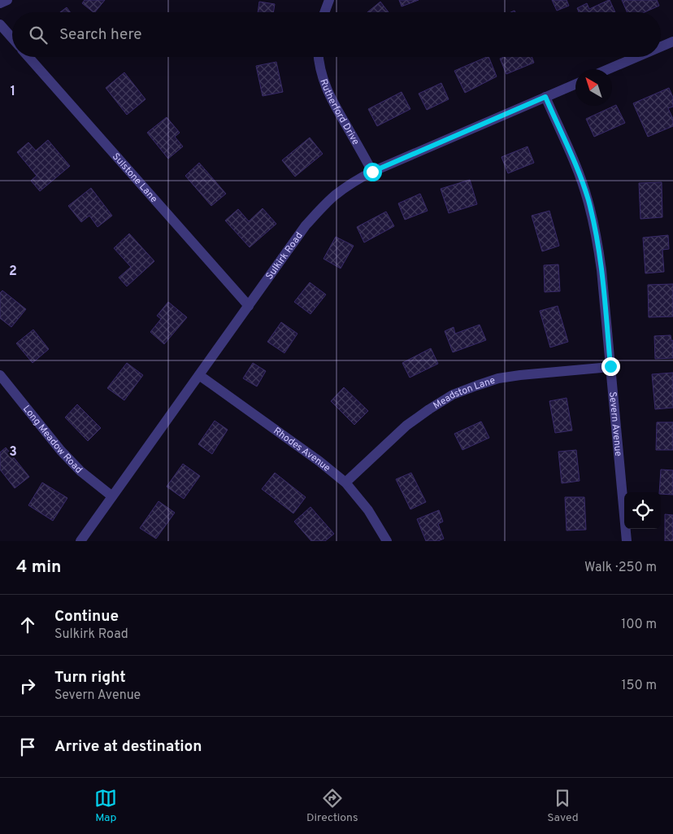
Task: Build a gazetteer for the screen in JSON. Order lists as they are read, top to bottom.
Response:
{
  "streets": {
    "street": [
      "Rutherford Drive",
      "Sulstone Lane",
      "Sulkirk Road",
      "Meadston Lane",
      "Severn Avenue",
      "Long Meadow Road",
      "Rhodes Avenue"
    ]
  },
  "crossings": [
    ["Rutherford Drive", "Sulkirk Road"],
    ["Sulstone Lane", "Sulkirk Road"],
    ["Sulkirk Road", "Severn Avenue"],
    ["Sulkirk Road", "Long Meadow Road"],
    ["Sulkirk Road", "Rhodes Avenue"],
    ["Meadston Lane", "Severn Avenue"],
    ["Meadston Lane", "Rhodes Avenue"]
  ],
  "north": "top left",
  "page": {
    "search": "Search here",
    "heading": ["4 min", "Walk · 250 m"],
    "list": [
      ["Continue", "Sulkirk Road", "100 m"],
      ["Turn right", "Severn Avenue", "150 m"],
      "Arrive at destination"
    ],
    "nav": ["Map", "Directions", "Saved"]
  },
  "grid": {
    "rows": ["1", "2", "3"]
  }
}
